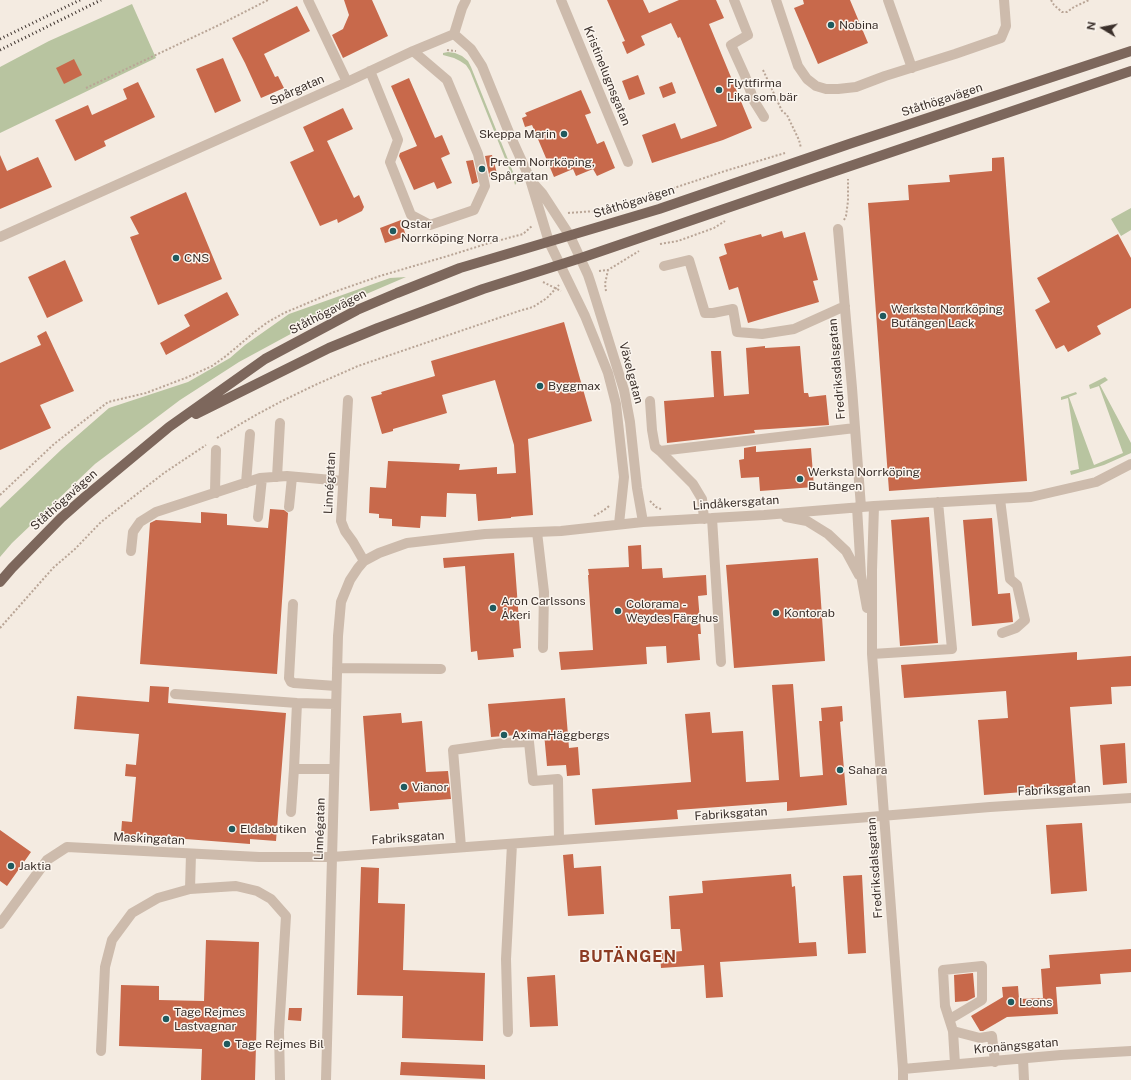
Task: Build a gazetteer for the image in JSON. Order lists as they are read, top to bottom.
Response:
{
  "streets": {
    "main road": ["Ståthögavägen"],
    "street": [
      "Kristinelugnsgatan",
      "Spårgatan",
      "Fredriksdalsgatan",
      "Växelgatan",
      "Linnégatan",
      "Lindåkersgatan",
      "Fabriksgatan",
      "Maskingatan",
      "Kronängsgatan"
    ]
  },
  "crossings": [
    ["Ståthögavägen", "Växelgatan"],
    ["Fredriksdalsgatan", "Lindåkersgatan"],
    ["Fredriksdalsgatan", "Fabriksgatan"],
    ["Fredriksdalsgatan", "Kronängsgatan"],
    ["Växelgatan", "Lindåkersgatan"],
    ["Linnégatan", "Lindåkersgatan"],
    ["Linnégatan", "Fabriksgatan"],
    ["Linnégatan", "Maskingatan"],
    ["Fabriksgatan", "Maskingatan"]
  ],
  "districts": ["BUTÄNGEN"],
  "places": [
    "Nobina",
    "Flyttfirma Lika som bär",
    "Skeppa Marin",
    "Preem Norrköping, Spårgatan",
    "Qstar Norrköping Norra",
    "CNS",
    "Werksta Norrköping Butängen Lack",
    "Byggmax",
    "Werksta Norrköping Butängen",
    "Aron Carlssons Åkeri",
    "Colorama - Weydes Färghus",
    "Kontorab",
    "AximaHäggbergs",
    "Sahara",
    "Vianor",
    "Eldabutiken",
    "Jaktia",
    "Leons",
    "Tage Rejmes Lastvagnar",
    "Tage Rejmes Bil"
  ],
  "north": "left"
}
